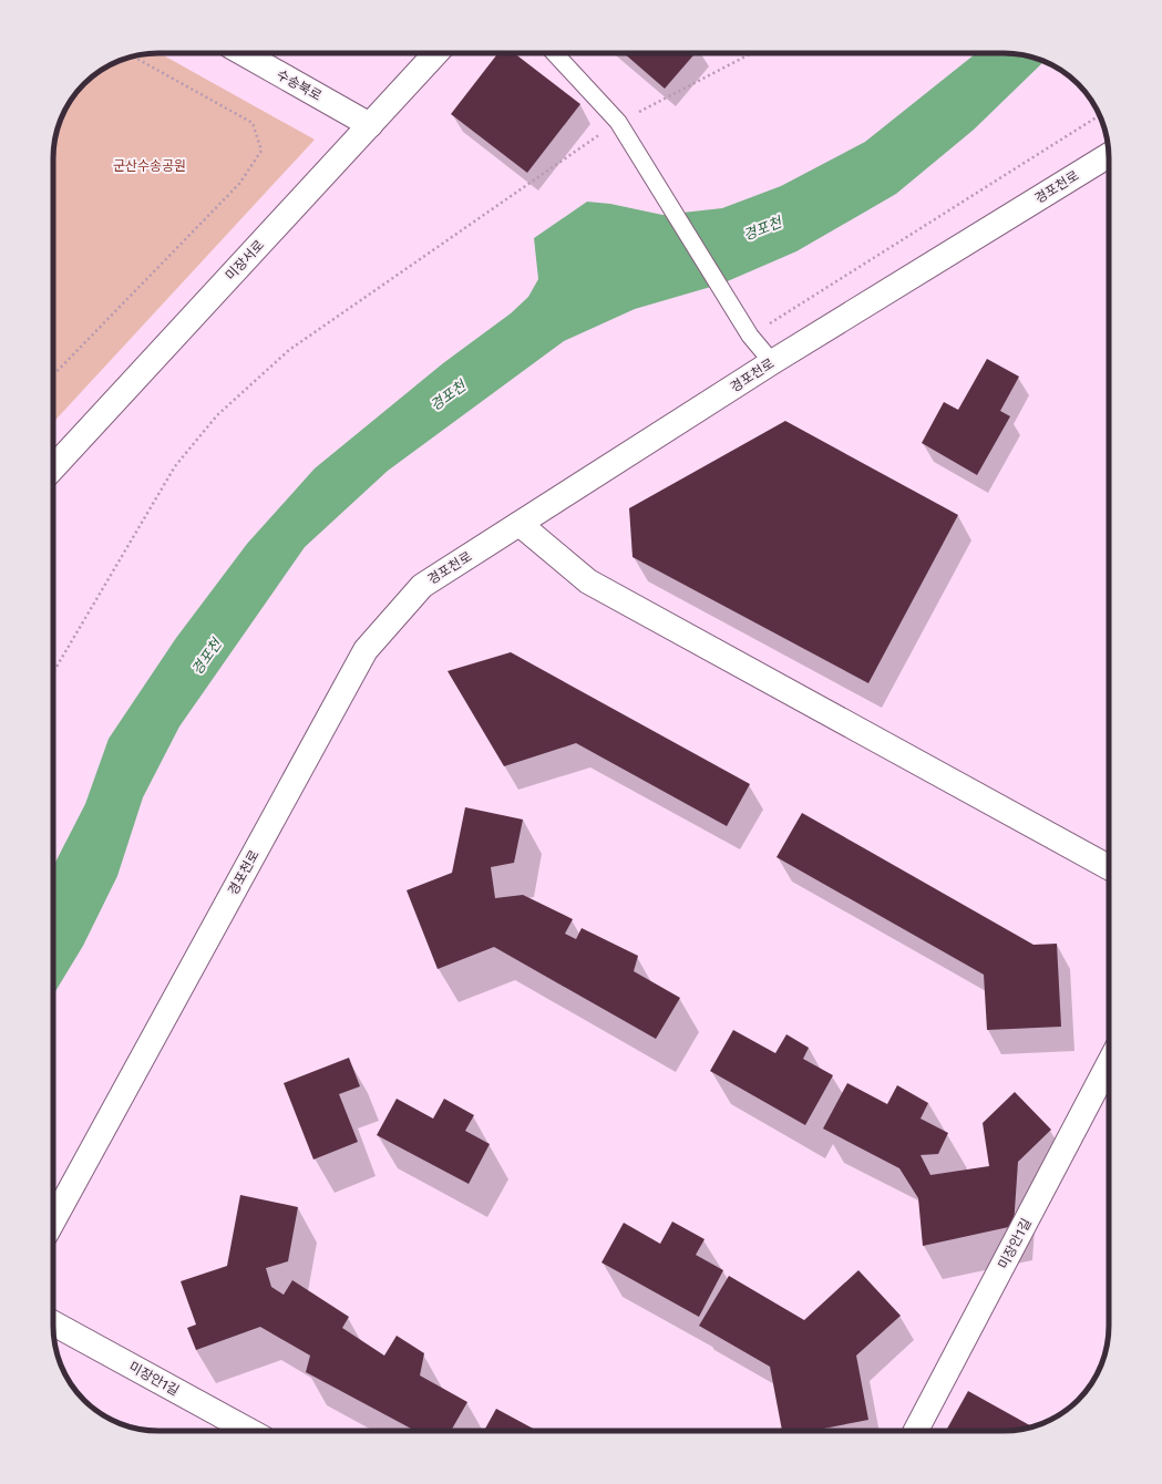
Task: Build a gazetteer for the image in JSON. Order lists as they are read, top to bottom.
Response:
{
  "streets": {
    "street": [
      "수송북로",
      "경포천로",
      "미장서로",
      "미장안1길"
    ]
  },
  "crossings": [
    ["수송북로", "미장서로"]
  ],
  "water": ["경포천"],
  "parks": ["군산수송공원"]
}
